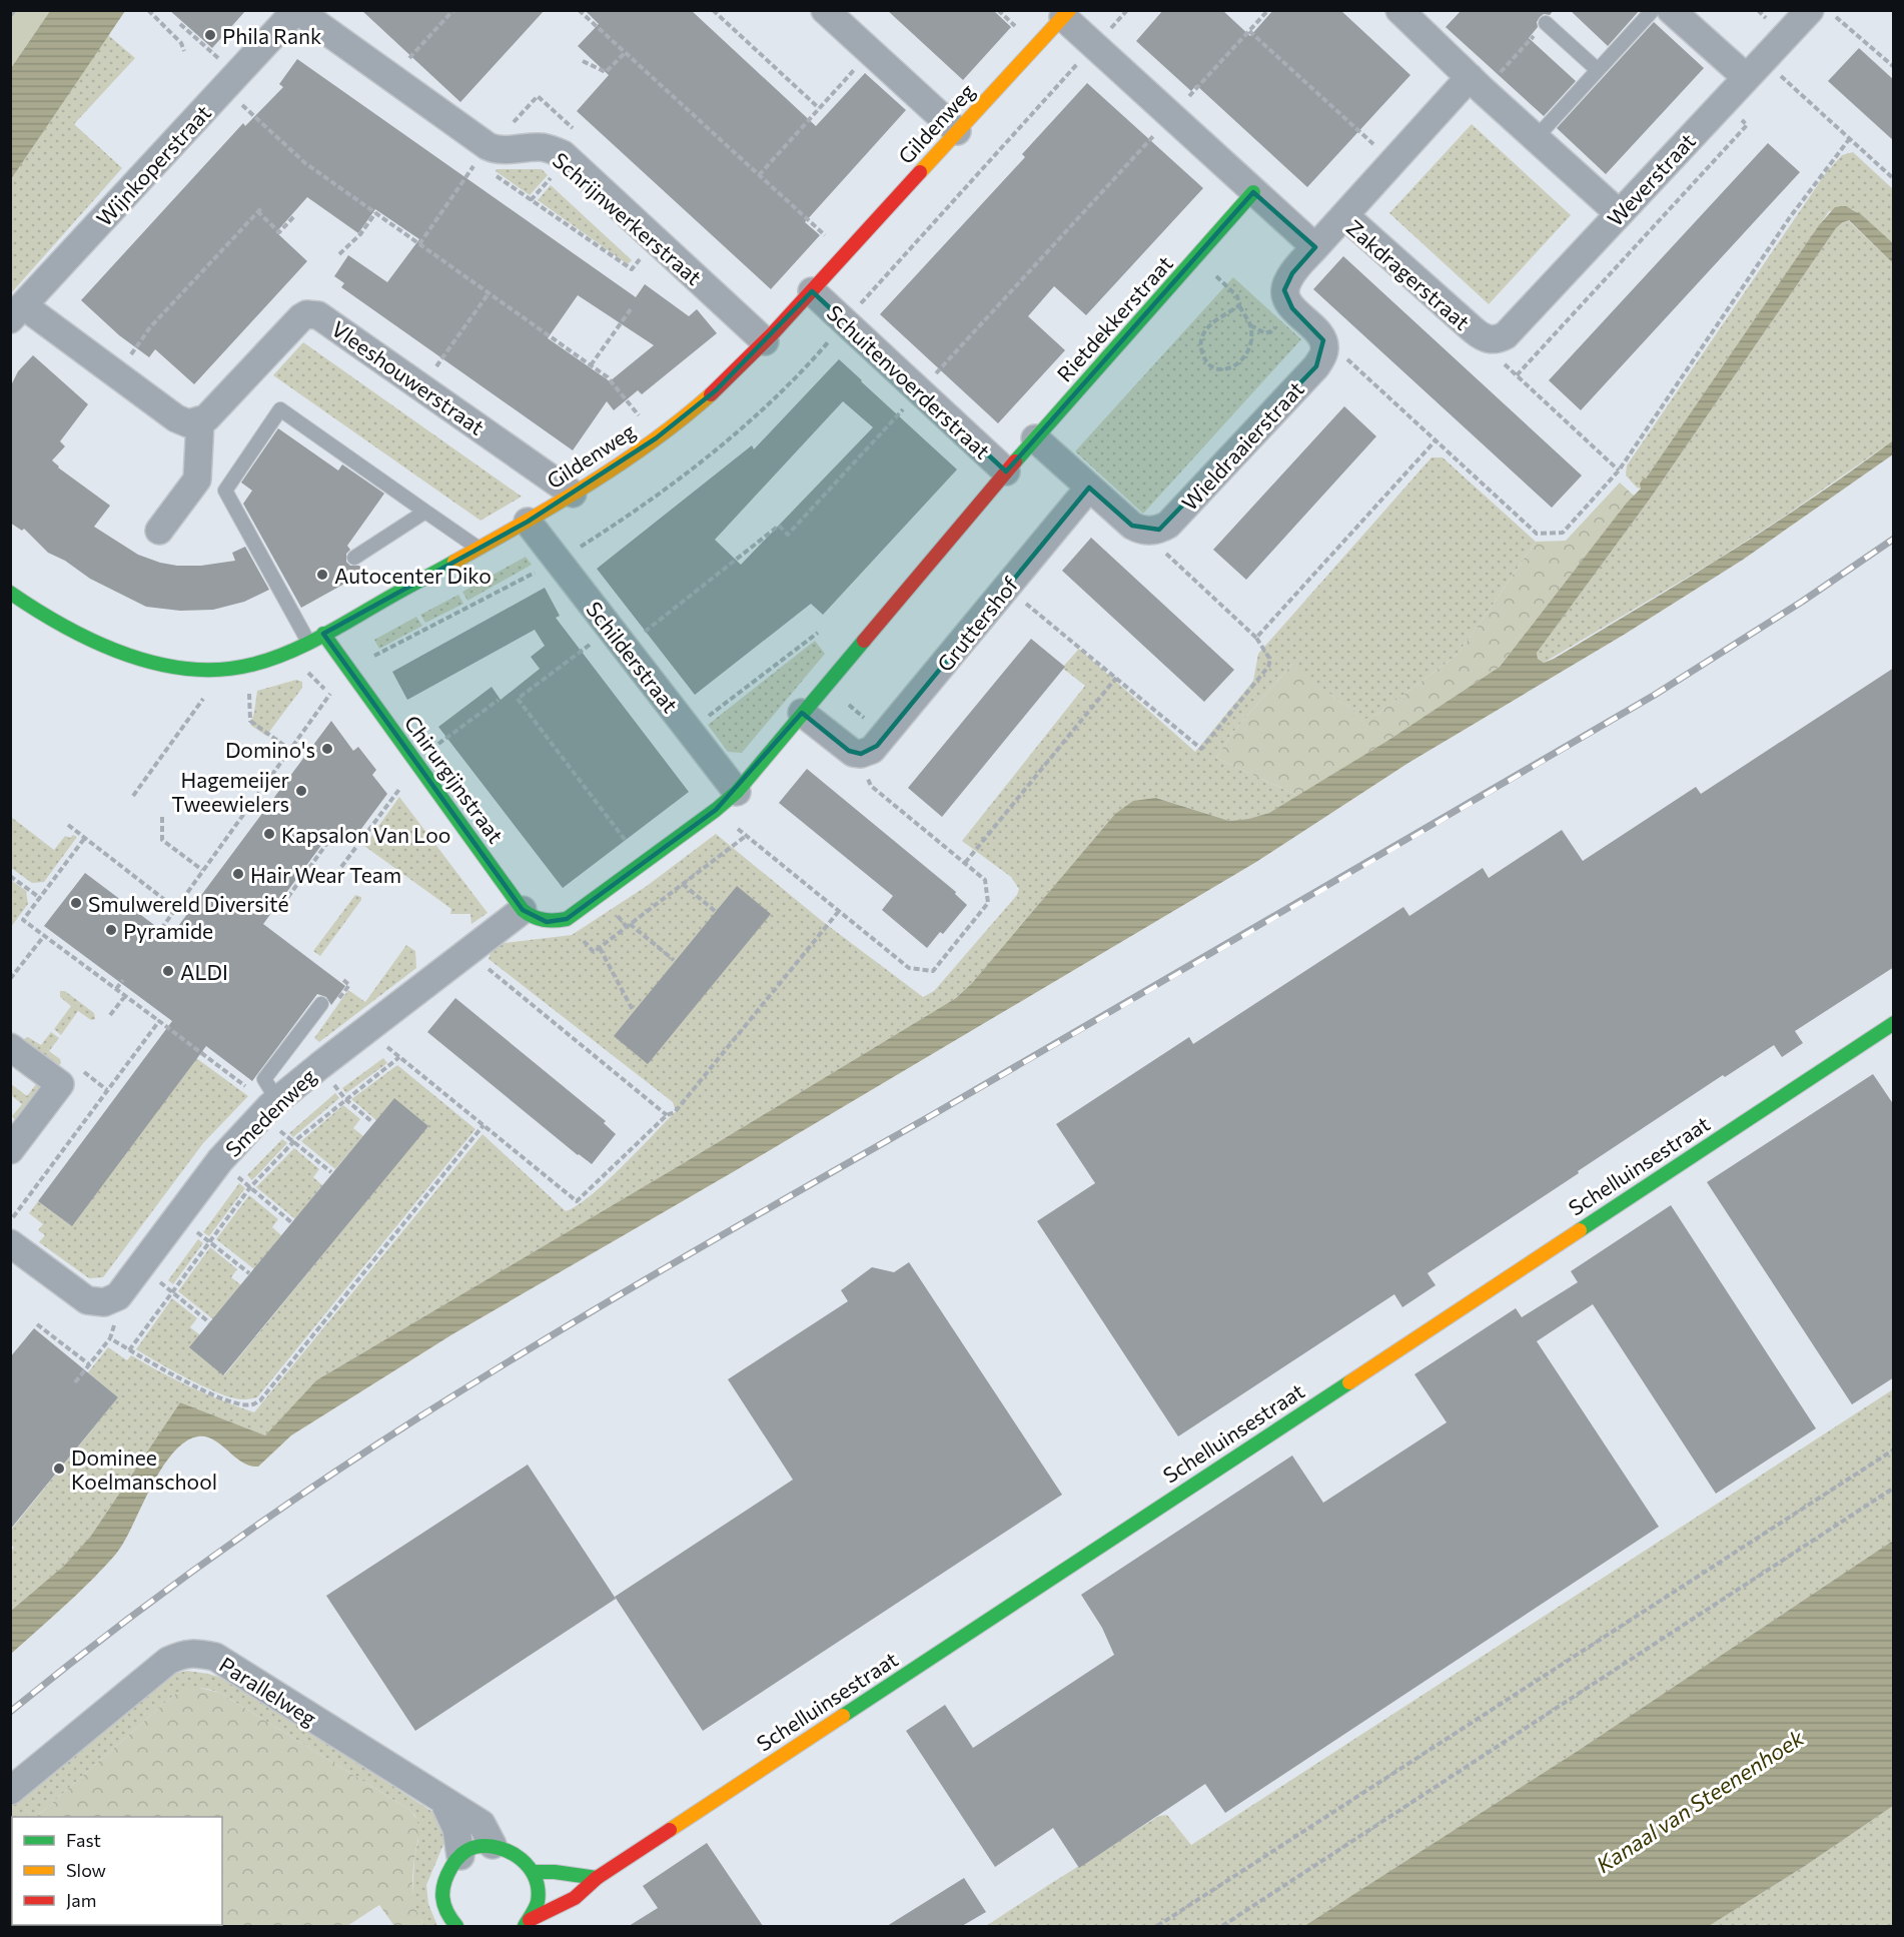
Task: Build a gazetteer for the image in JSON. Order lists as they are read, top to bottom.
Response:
{
  "streets": {
    "street": [
      "Gildenweg",
      "Wijnkoperstraat",
      "Weverstraat",
      "Schrijnwerkerstraat",
      "Zakdragerstraat",
      "Rietdekkerstraat",
      "Vleeshouwerstraat",
      "Schuitenvoerderstraat",
      "Wieldraaierstraat",
      "Gruttershof",
      "Schilderstraat",
      "Chirurgijnstraat",
      "Smedenweg",
      "Schelluinsestraat",
      "Parallelweg"
    ]
  },
  "crossings": [
    ["Gildenweg", "Schrijnwerkerstraat"],
    ["Gildenweg", "Zakdragerstraat"],
    ["Gildenweg", "Vleeshouwerstraat"],
    ["Gildenweg", "Schuitenvoerderstraat"],
    ["Gildenweg", "Schilderstraat"],
    ["Gildenweg", "Chirurgijnstraat"],
    ["Wijnkoperstraat", "Schrijnwerkerstraat"],
    ["Weverstraat", "Zakdragerstraat"],
    ["Zakdragerstraat", "Rietdekkerstraat"],
    ["Rietdekkerstraat", "Schuitenvoerderstraat"],
    ["Chirurgijnstraat", "Smedenweg"]
  ],
  "water": ["Kanaal van Steenenhoek"],
  "places": [
    "Phila Rank",
    "Autocenter Diko",
    "Domino's",
    "Hagemeijer Tweewielers",
    "Kapsalon Van Loo",
    "Hair Wear Team",
    "Smulwereld Diversité",
    "Pyramide",
    "ALDI",
    "Dominee Koelmanschool"
  ],
  "legend": ["Fast", "Slow", "Jam"]
}
